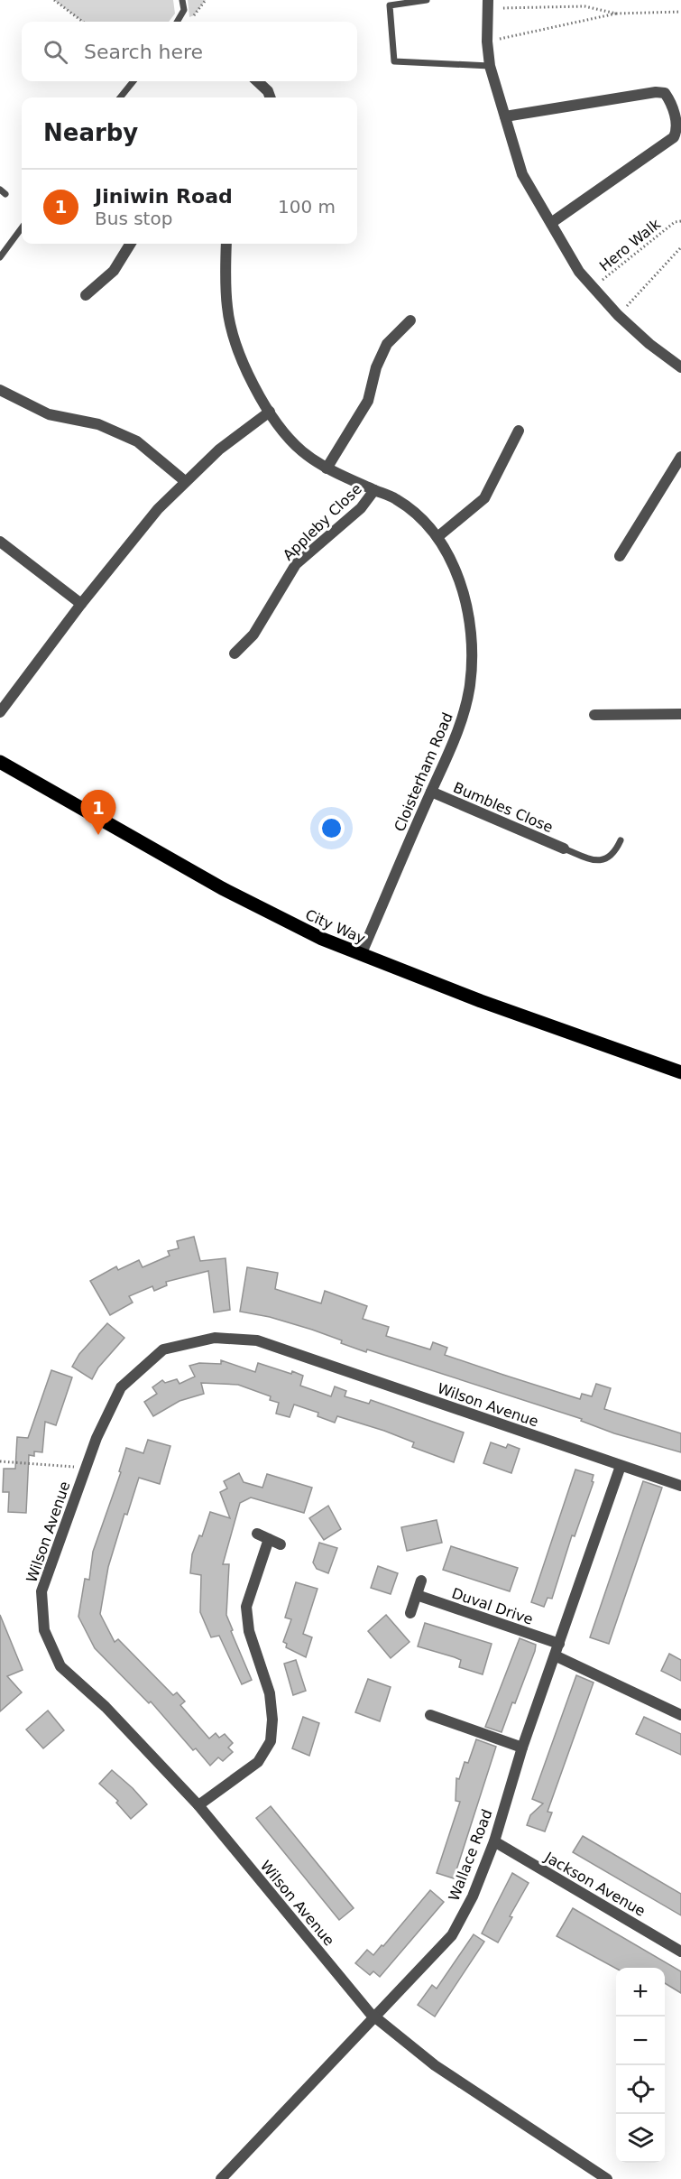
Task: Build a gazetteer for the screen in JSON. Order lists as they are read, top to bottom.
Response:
{
  "streets": {
    "main road": ["City Way"],
    "street": [
      "Appleby Close",
      "Cloisterham Road",
      "Bumbles Close",
      "Wilson Avenue",
      "Duval Drive",
      "Wallace Road",
      "Jackson Avenue"
    ],
    "path": ["Hero Walk"]
  },
  "crossings": [
    ["Appleby Close", "Cloisterham Road"],
    ["Cloisterham Road", "Bumbles Close"],
    ["Cloisterham Road", "City Way"],
    ["Wilson Avenue", "Wallace Road"],
    ["Duval Drive", "Wallace Road"],
    ["Wallace Road", "Jackson Avenue"]
  ],
  "page": {
    "search": "Search here",
    "heading": "Nearby",
    "list": [
      {
        "mark": "1",
        "name": "Jiniwin Road",
        "note": "Bus stop",
        "value": "100 m"
      }
    ],
    "pins": "1",
    "map_buttons": ["+", "−"]
  }
}
